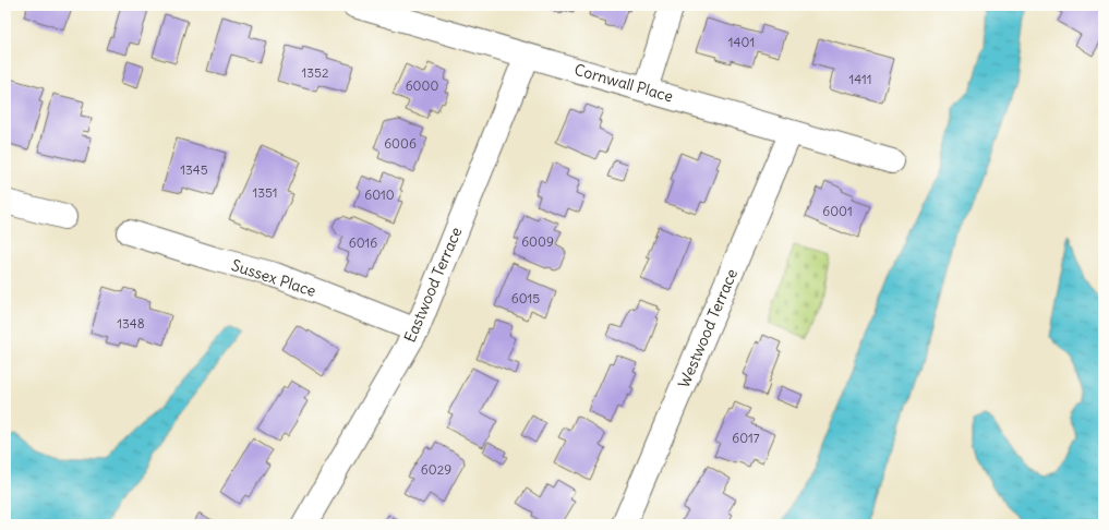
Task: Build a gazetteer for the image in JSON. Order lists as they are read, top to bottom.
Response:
{
  "streets": {
    "street": [
      "Cornwall Place",
      "Sussex Place",
      "Eastwood Terrace",
      "Westwood Terrace"
    ]
  },
  "crossings": [
    ["Cornwall Place", "Eastwood Terrace"],
    ["Cornwall Place", "Westwood Terrace"],
    ["Sussex Place", "Eastwood Terrace"]
  ],
  "house_numbers": [
    "1401",
    "1352",
    "1411",
    "6000",
    "6006",
    "1345",
    "1351",
    "6010",
    "6001",
    "6009",
    "6016",
    "6015",
    "1348",
    "6017",
    "6029"
  ]
}
